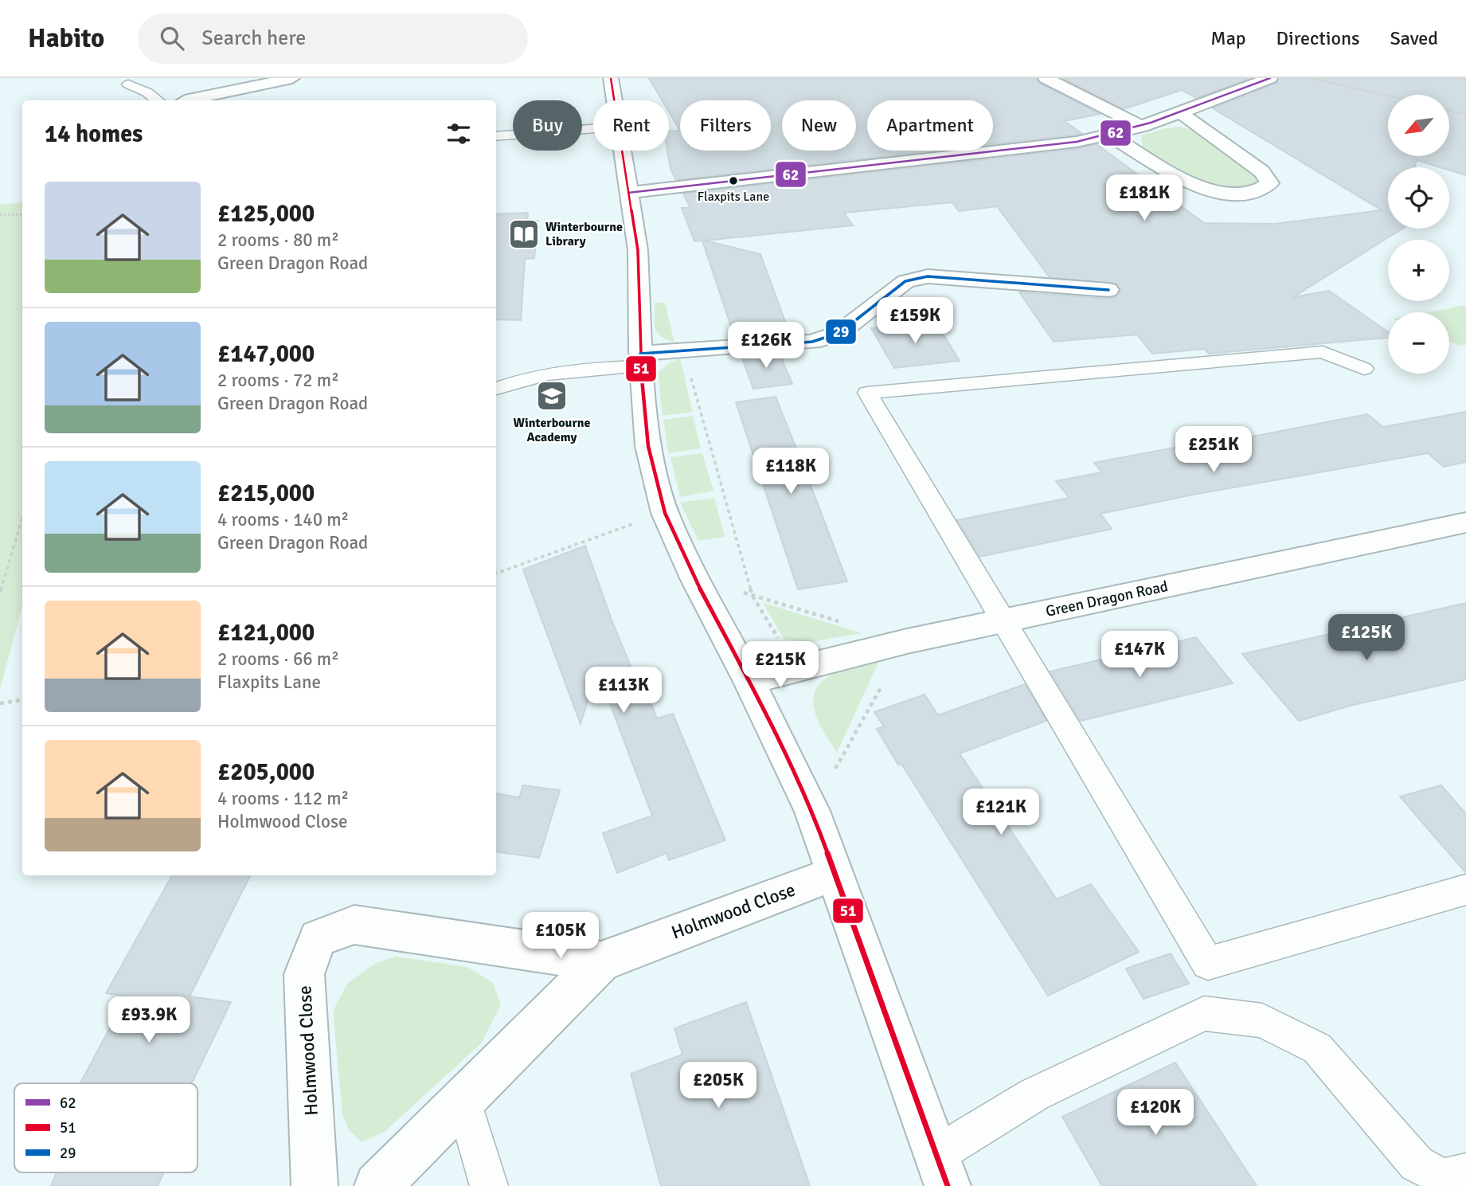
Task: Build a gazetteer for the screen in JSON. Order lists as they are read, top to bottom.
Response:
{
  "streets": {
    "street": ["Green Dragon Road", "Holmwood Close"]
  },
  "places": {
    "other": ["Flaxpits Lane"],
    "library": ["Winterbourne Library"],
    "school or university": ["Winterbourne Academy"]
  },
  "lines": ["transit line 62", "transit line 51", "transit line 29"],
  "legend": ["62", "51", "29"],
  "north": "bottom left",
  "page": {
    "header": "Habito",
    "search": "Search here",
    "nav": ["Map", "Directions", "Saved"],
    "map_buttons": ["+", "−"],
    "chip": [
      "Buy",
      "Rent",
      "Filters",
      "New",
      "Apartment"
    ],
    "heading": "14 homes",
    "list": [
      {
        "name": "£125,000",
        "note": "2 rooms · 80 m² · Green Dragon Road"
      },
      {
        "name": "£147,000",
        "note": "2 rooms · 72 m² · Green Dragon Road"
      },
      {
        "name": "£215,000",
        "note": "4 rooms · 140 m² · Green Dragon Road"
      },
      {
        "name": "£121,000",
        "note": "2 rooms · 66 m² · Flaxpits Lane"
      },
      {
        "name": "£205,000",
        "note": "4 rooms · 112 m² · Holmwood Close"
      }
    ],
    "price": [
      "£181K",
      "£159K",
      "£126K",
      "£251K",
      "£118K",
      "£125K",
      "£147K",
      "£215K",
      "£113K",
      "£121K",
      "£105K",
      "£93.9K",
      "£205K",
      "£120K"
    ]
  }
}
